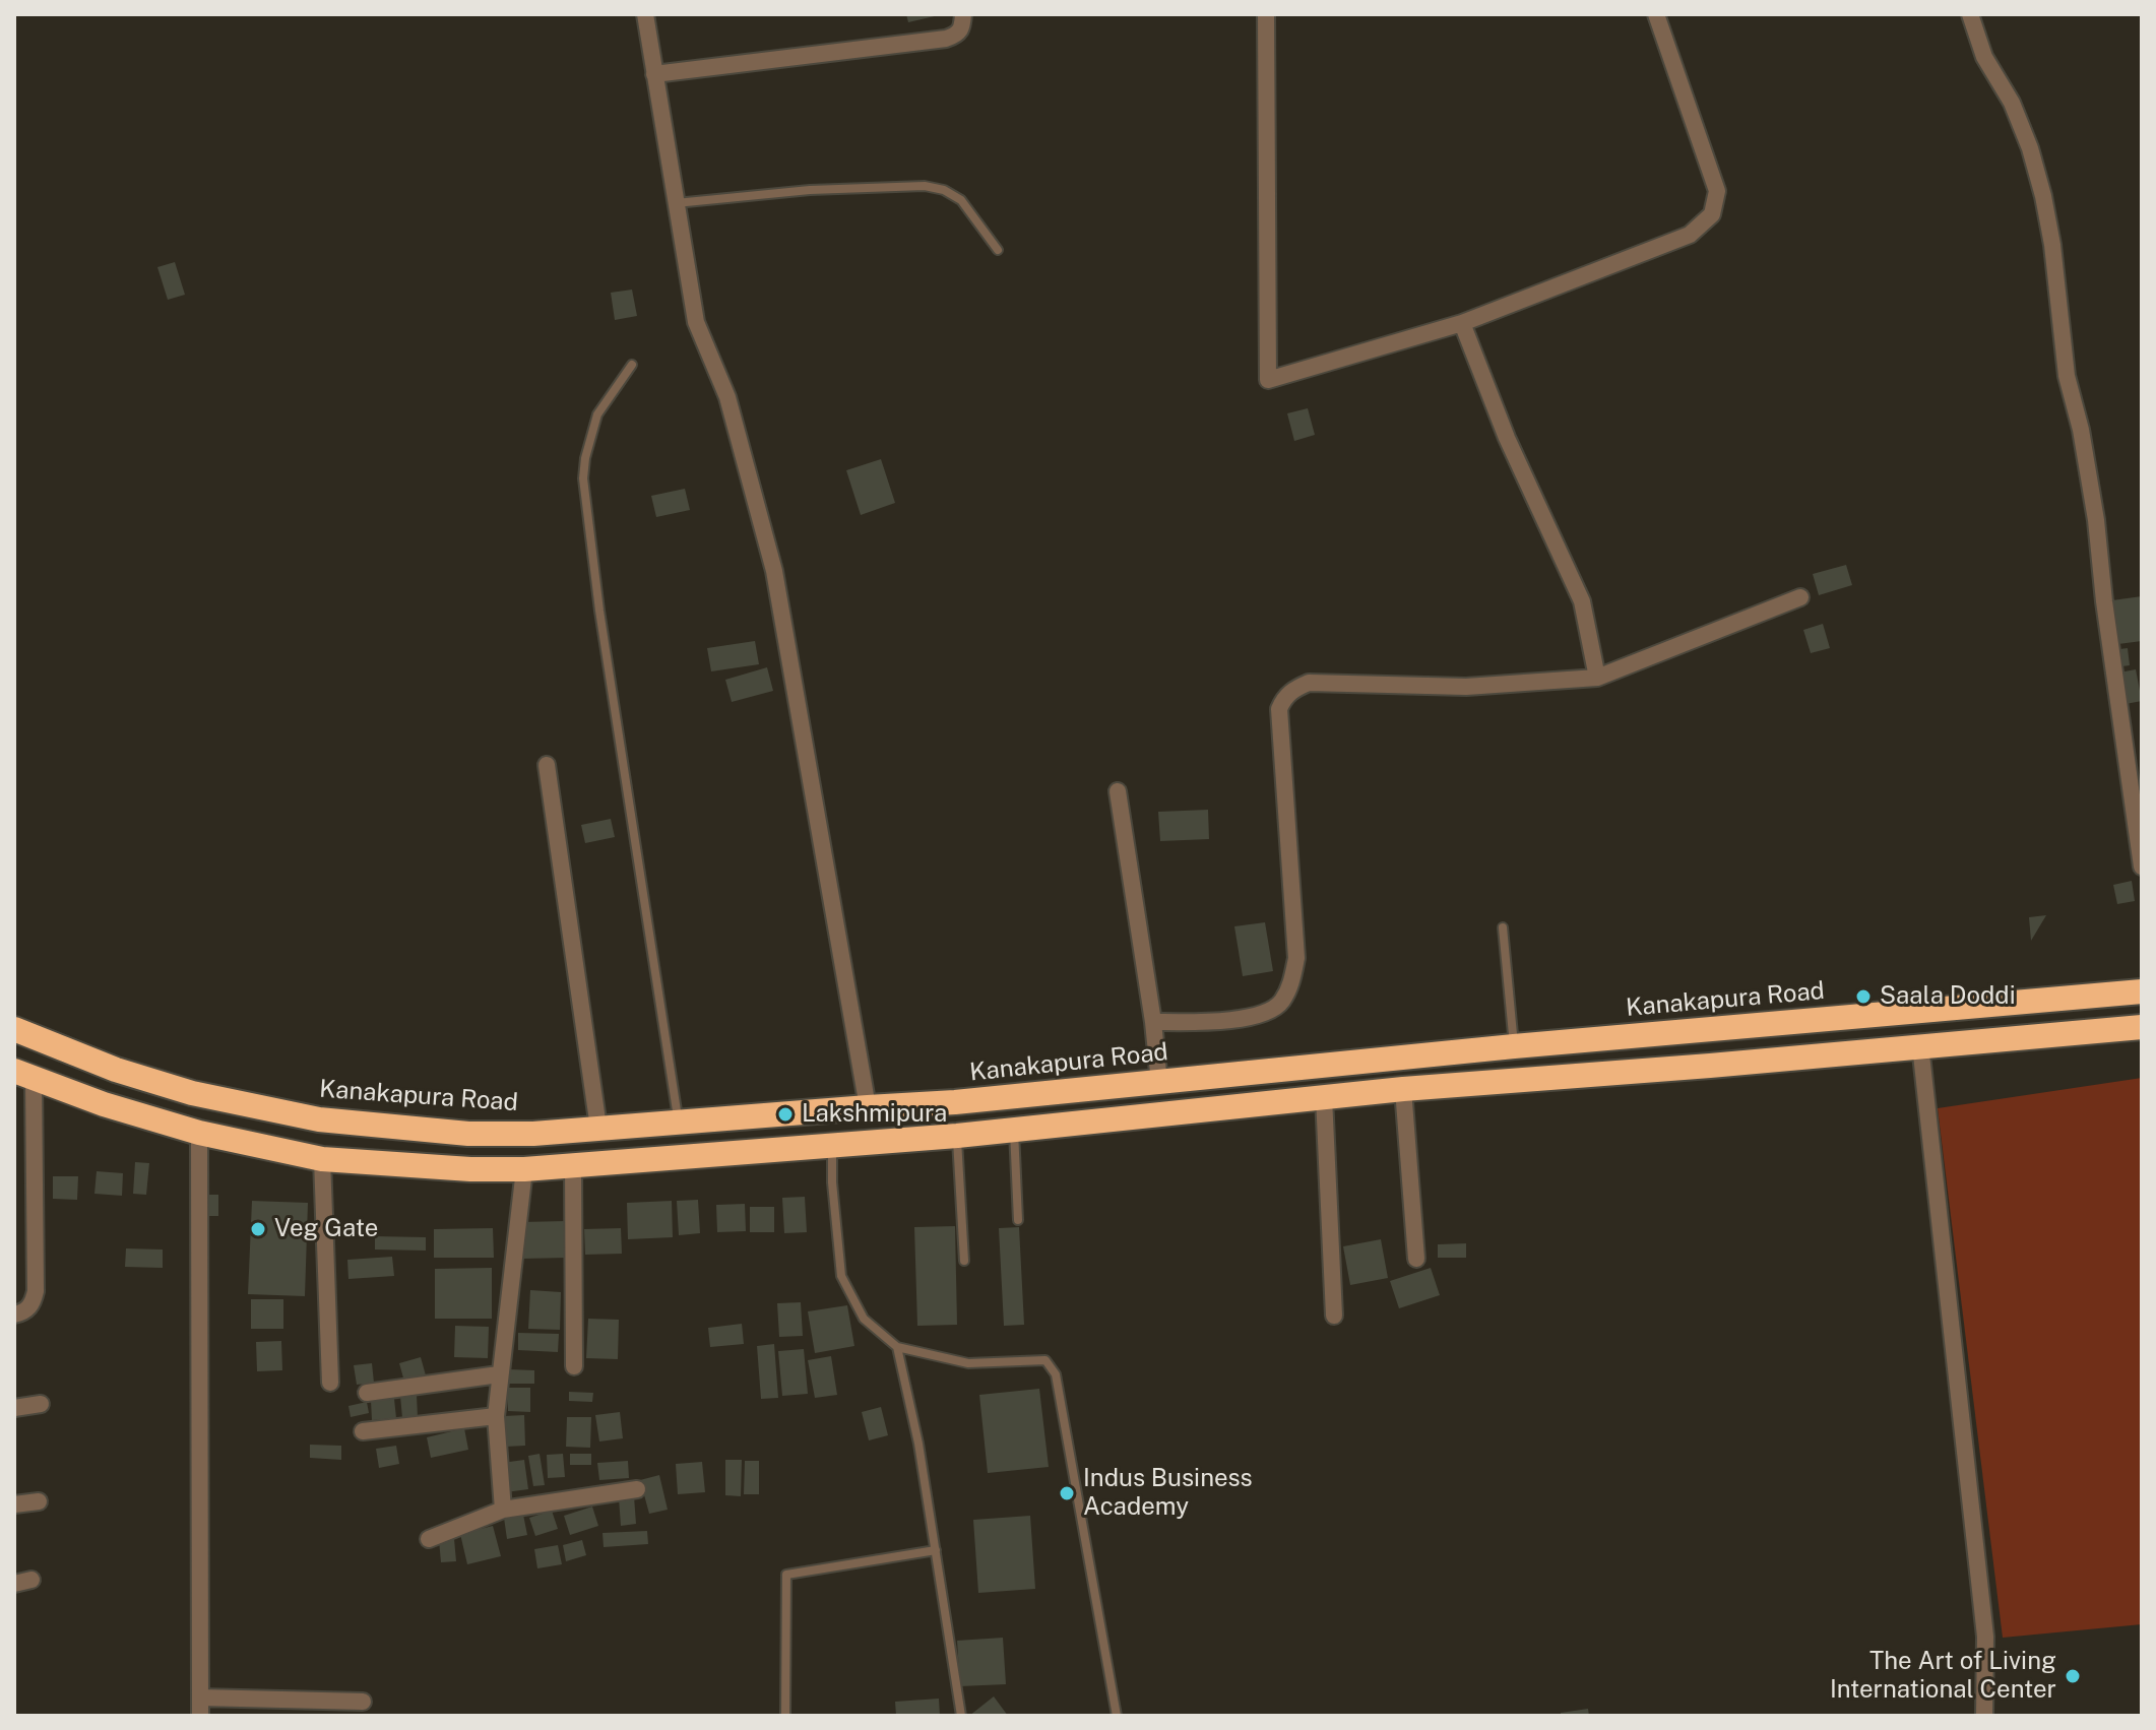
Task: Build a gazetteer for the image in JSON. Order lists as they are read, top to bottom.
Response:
{
  "streets": {
    "highway": ["Kanakapura Road"]
  },
  "places": [
    "Saala Doddi",
    "Lakshmipura",
    "Veg Gate",
    "Indus Business Academy",
    "The Art of Living International Center"
  ]
}
